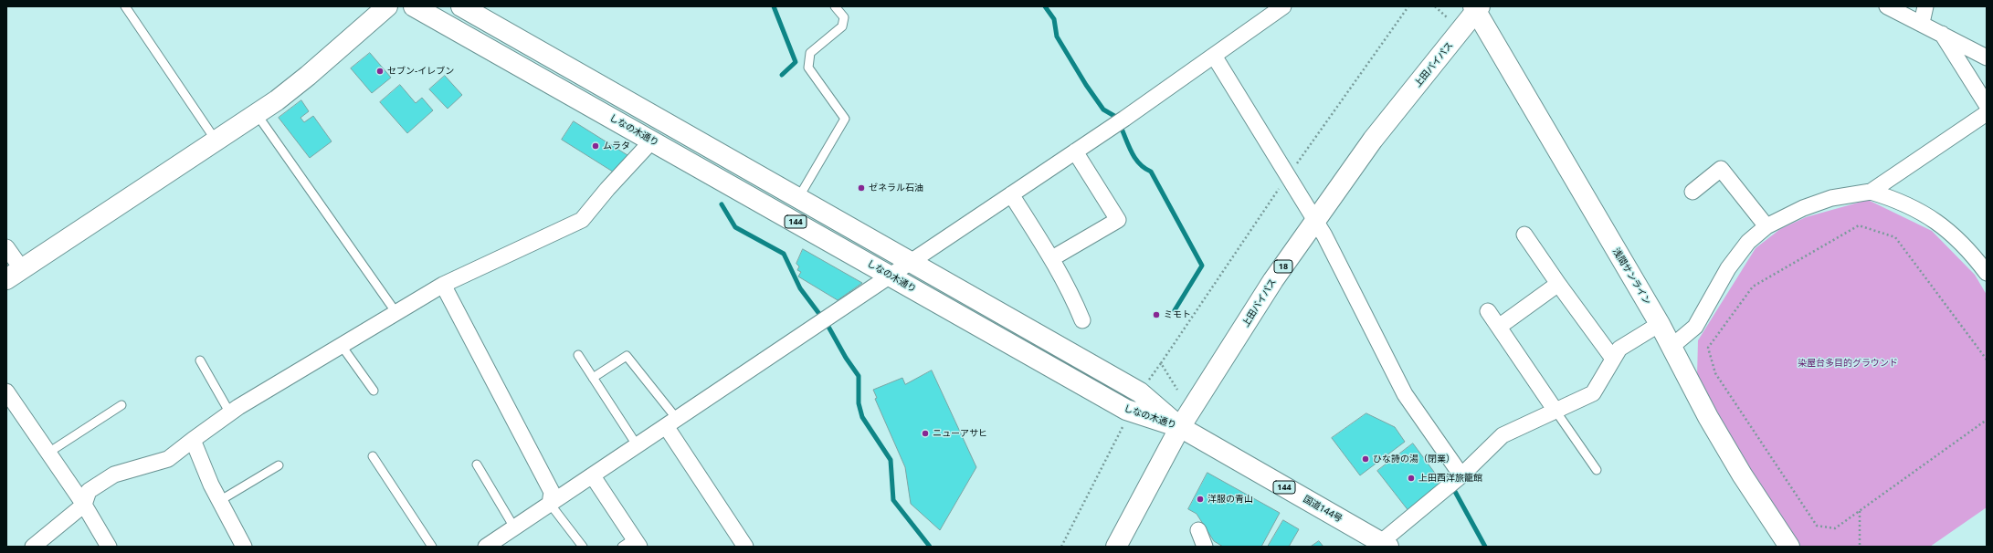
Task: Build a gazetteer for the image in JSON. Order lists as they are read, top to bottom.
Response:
{
  "streets": {
    "main road": [
      "上田バイパス",
      "しなの木通り",
      "144",
      "18",
      "浅間サンライン",
      "国道144号"
    ]
  },
  "crossings": [
    ["上田バイパス", "しなの木通り"],
    ["上田バイパス", "浅間サンライン"],
    ["上田バイパス", "国道144号"],
    ["しなの木通り", "国道144号"]
  ],
  "parks": ["染屋台多目的グラウンド"],
  "places": [
    "セブン-イレブン",
    "ムラタ",
    "ゼネラル石油",
    "ミモト",
    "ニューアサヒ",
    "ひな詩の湯（閉業）",
    "上田西洋旅籠館",
    "洋服の青山"
  ]
}
